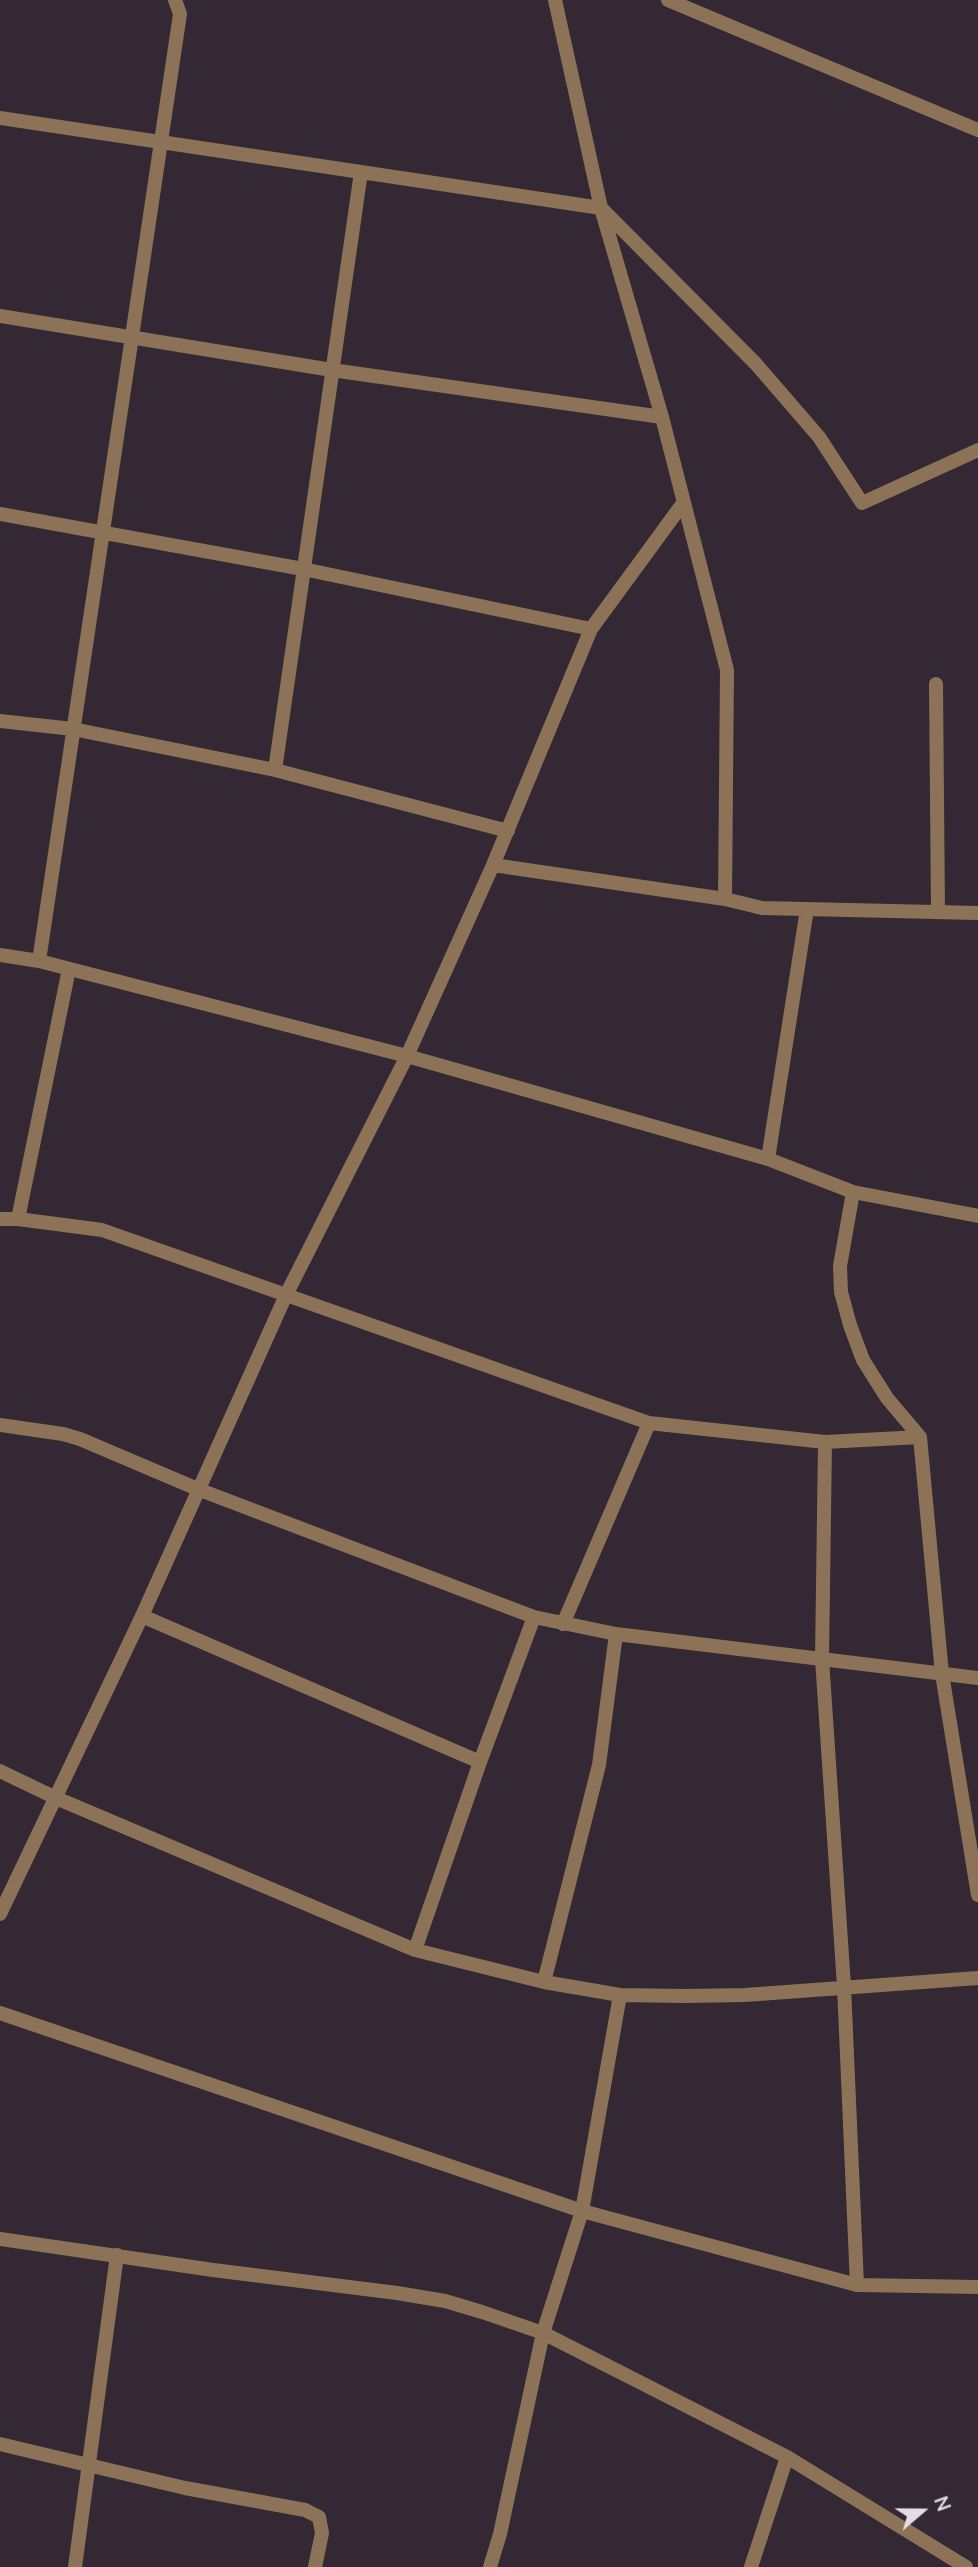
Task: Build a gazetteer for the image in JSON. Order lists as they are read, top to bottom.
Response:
{
  "north": "right"
}
